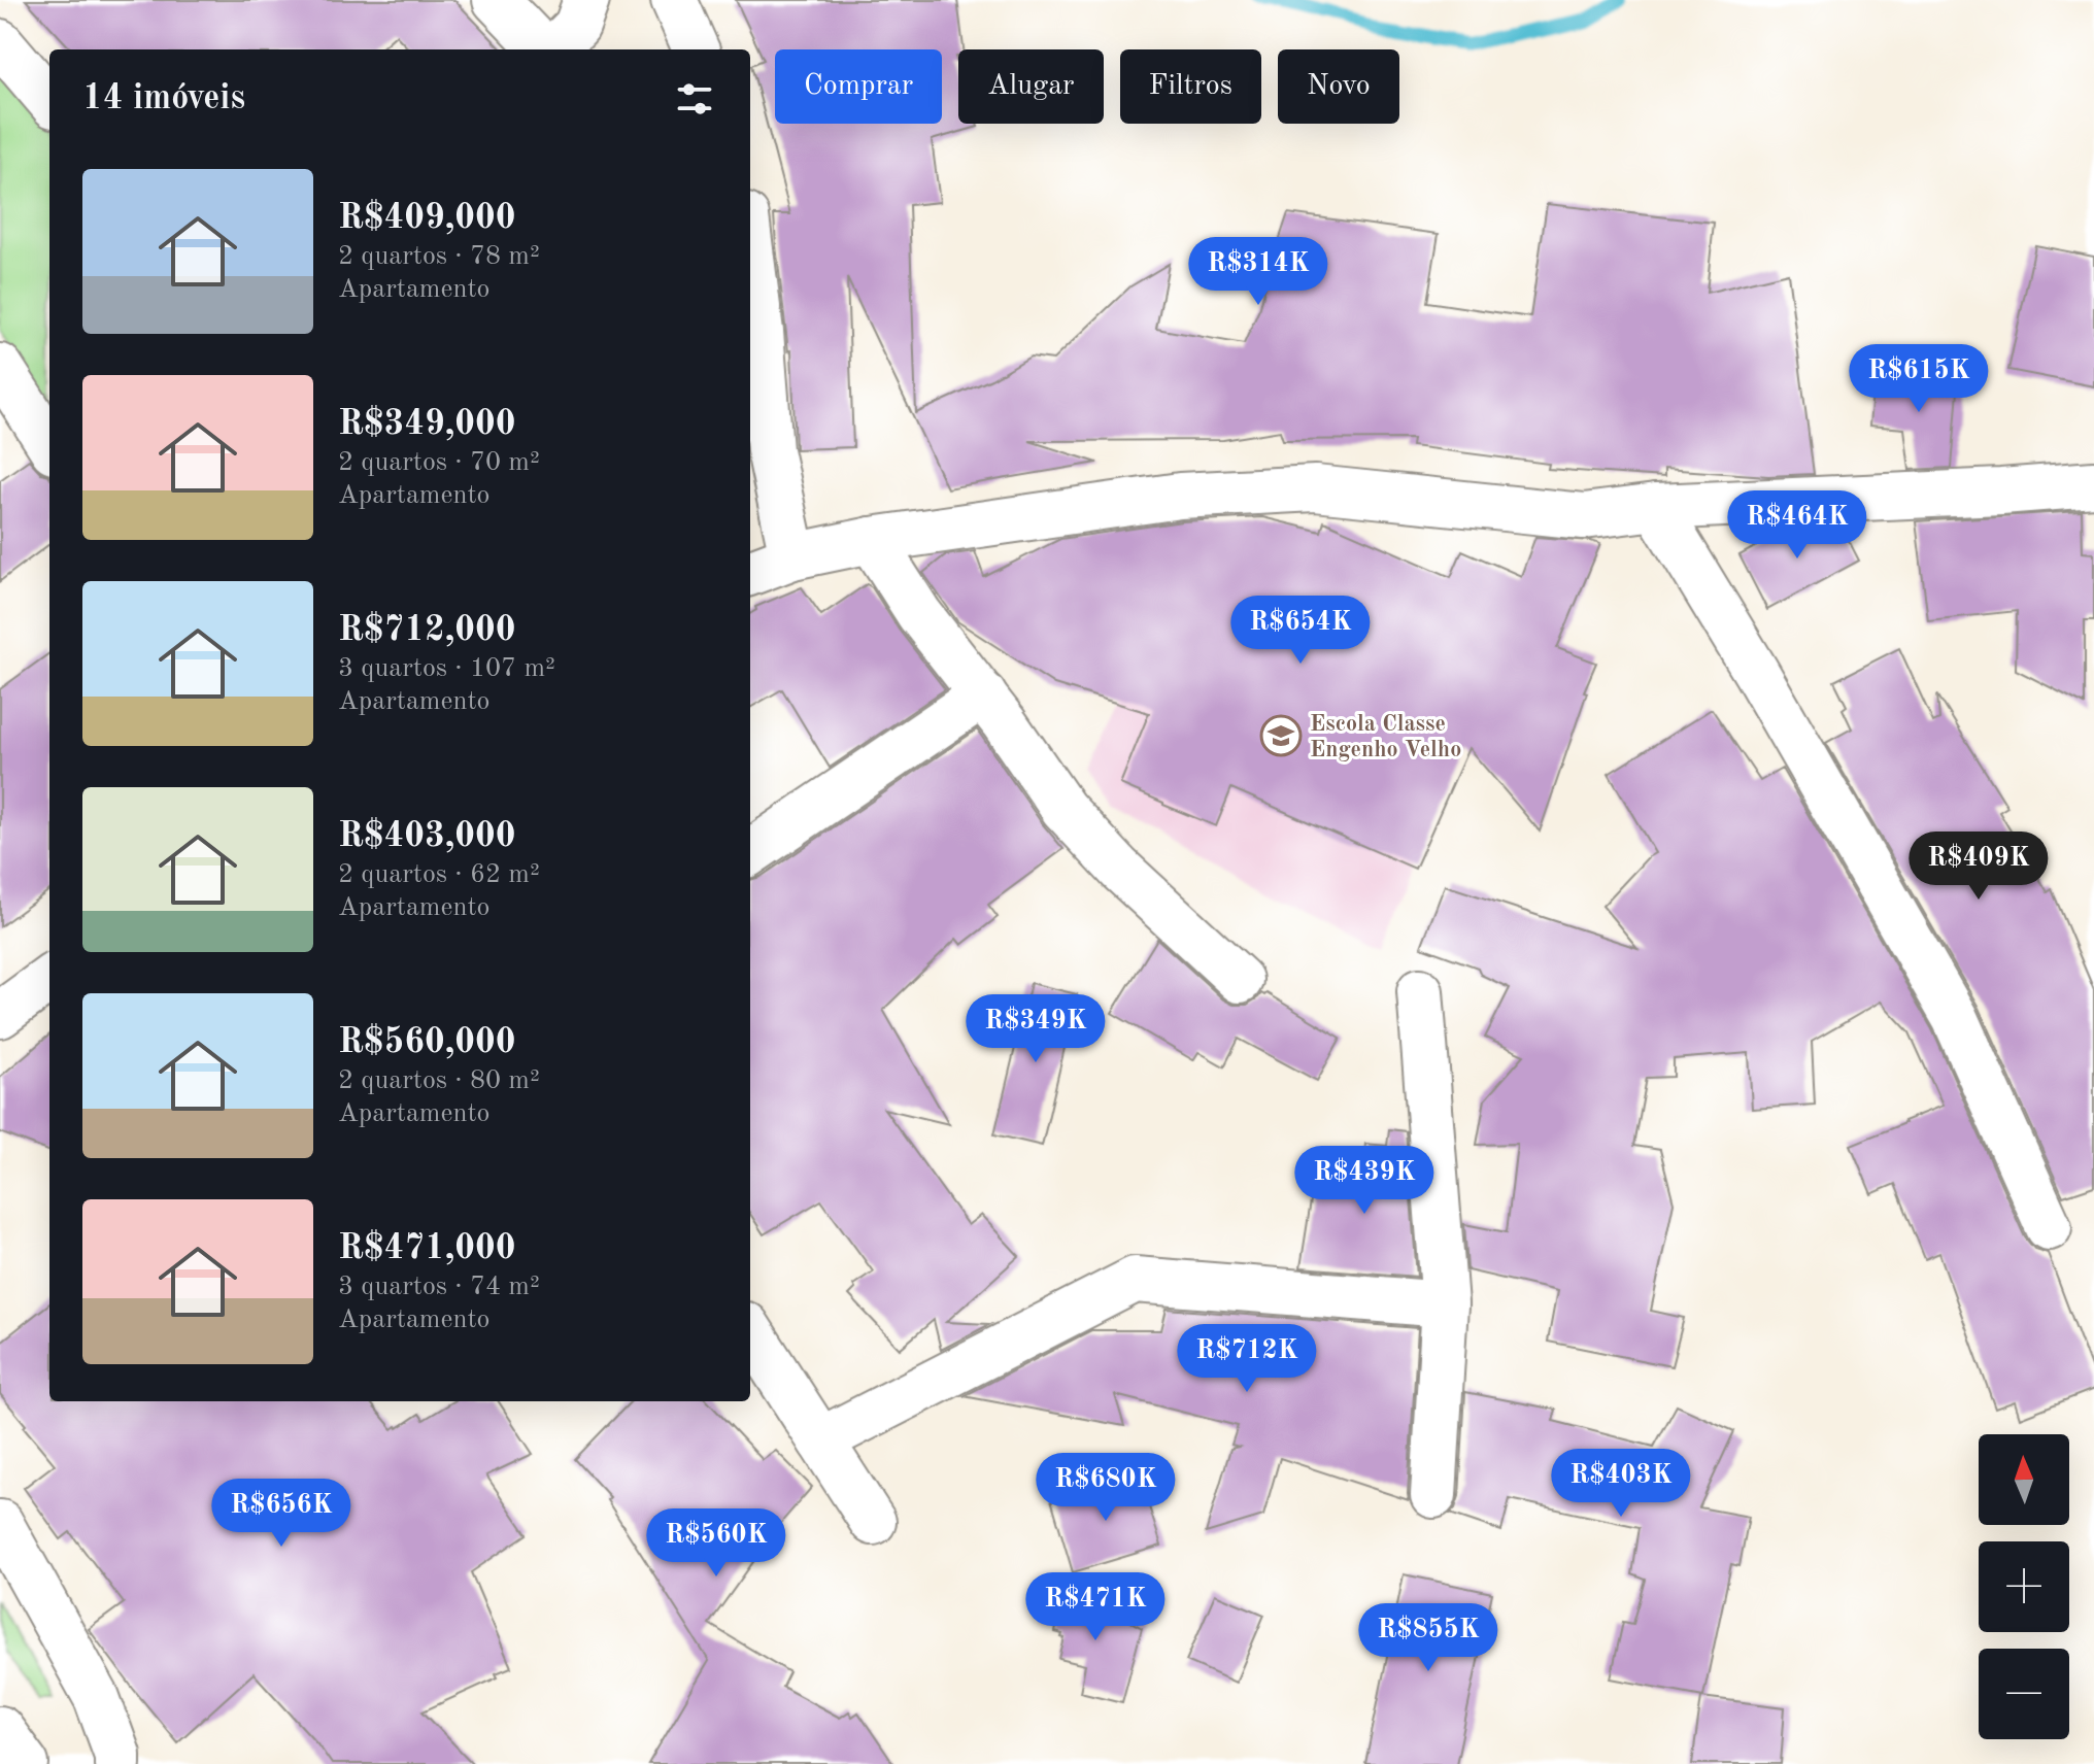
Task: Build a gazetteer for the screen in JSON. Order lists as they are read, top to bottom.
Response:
{
  "places": {
    "school or university": ["Escola Classe Engenho Velho"]
  },
  "north": "top",
  "page": {
    "chip": [
      "Comprar",
      "Alugar",
      "Filtros",
      "Novo"
    ],
    "heading": "14 imóveis",
    "list": [
      {
        "name": "R$409,000",
        "note": "2 quartos · 78 m² · Apartamento"
      },
      {
        "name": "R$349,000",
        "note": "2 quartos · 70 m² · Apartamento"
      },
      {
        "name": "R$712,000",
        "note": "3 quartos · 107 m² · Apartamento"
      },
      {
        "name": "R$403,000",
        "note": "2 quartos · 62 m² · Apartamento"
      },
      {
        "name": "R$560,000",
        "note": "2 quartos · 80 m² · Apartamento"
      },
      {
        "name": "R$471,000",
        "note": "3 quartos · 74 m² · Apartamento"
      }
    ],
    "price": [
      "R$314K",
      "R$615K",
      "R$464K",
      "R$654K",
      "R$409K",
      "R$349K",
      "R$439K",
      "R$712K",
      "R$403K",
      "R$680K",
      "R$656K",
      "R$560K",
      "R$471K",
      "R$855K"
    ],
    "map_buttons": ["+", "−"]
  }
}
